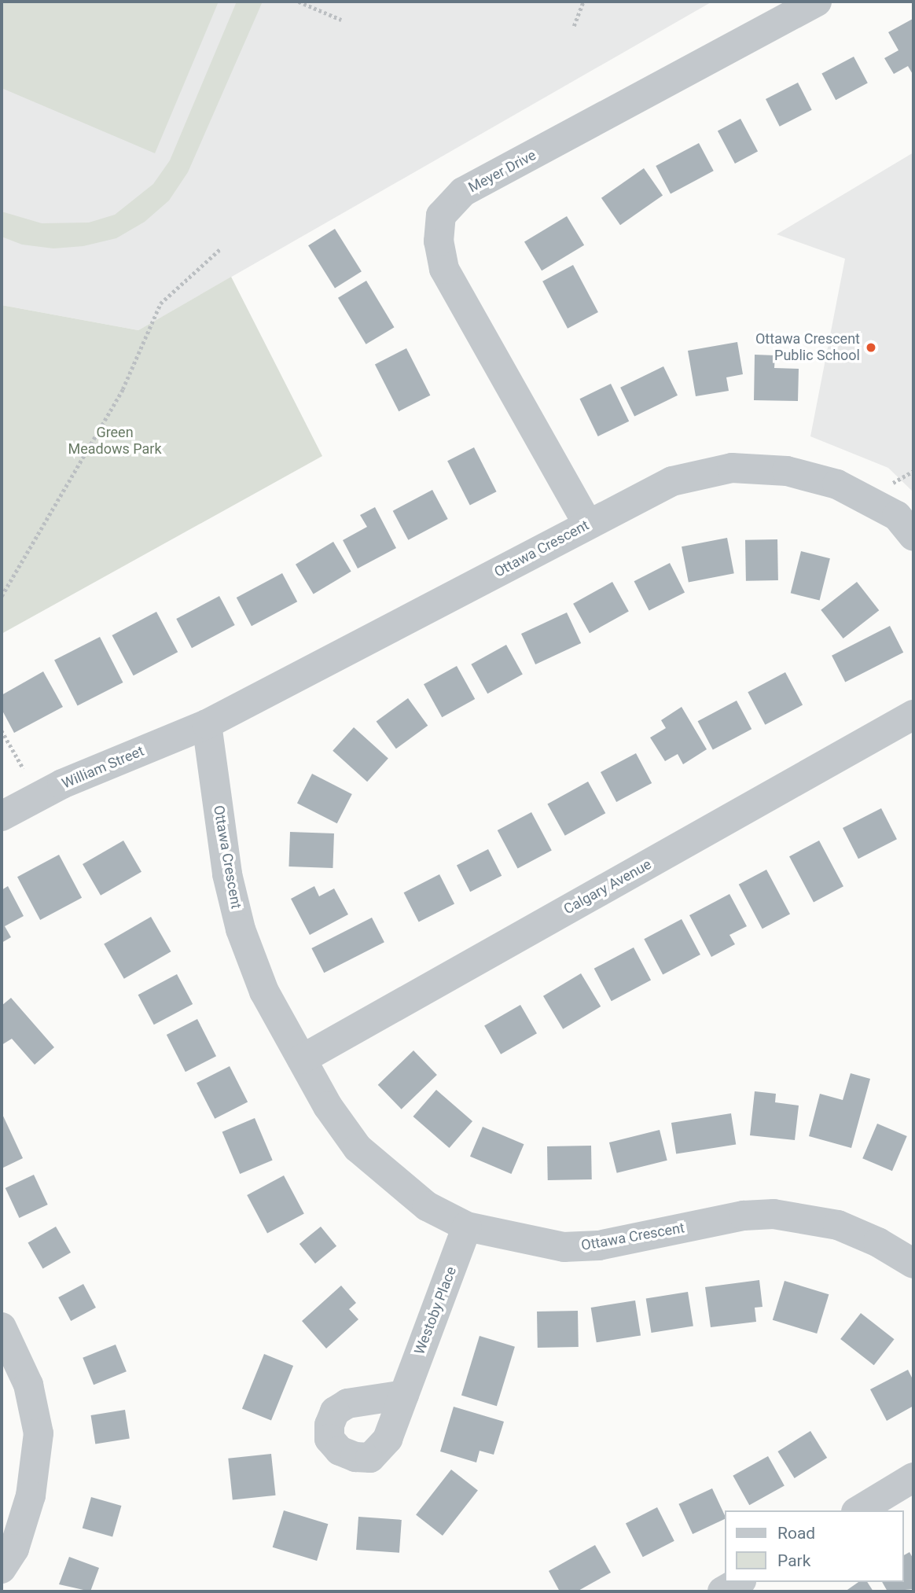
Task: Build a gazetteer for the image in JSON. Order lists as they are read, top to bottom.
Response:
{
  "streets": {
    "street": [
      "Meyer Drive",
      "Ottawa Crescent",
      "William Street",
      "Calgary Avenue",
      "Westoby Place"
    ]
  },
  "crossings": [
    ["Meyer Drive", "Ottawa Crescent"],
    ["Ottawa Crescent", "William Street"],
    ["Ottawa Crescent", "Calgary Avenue"],
    ["Ottawa Crescent", "Westoby Place"]
  ],
  "parks": ["Green Meadows Park"],
  "places": ["Ottawa Crescent Public School"],
  "legend": ["Road", "Park"]
}
